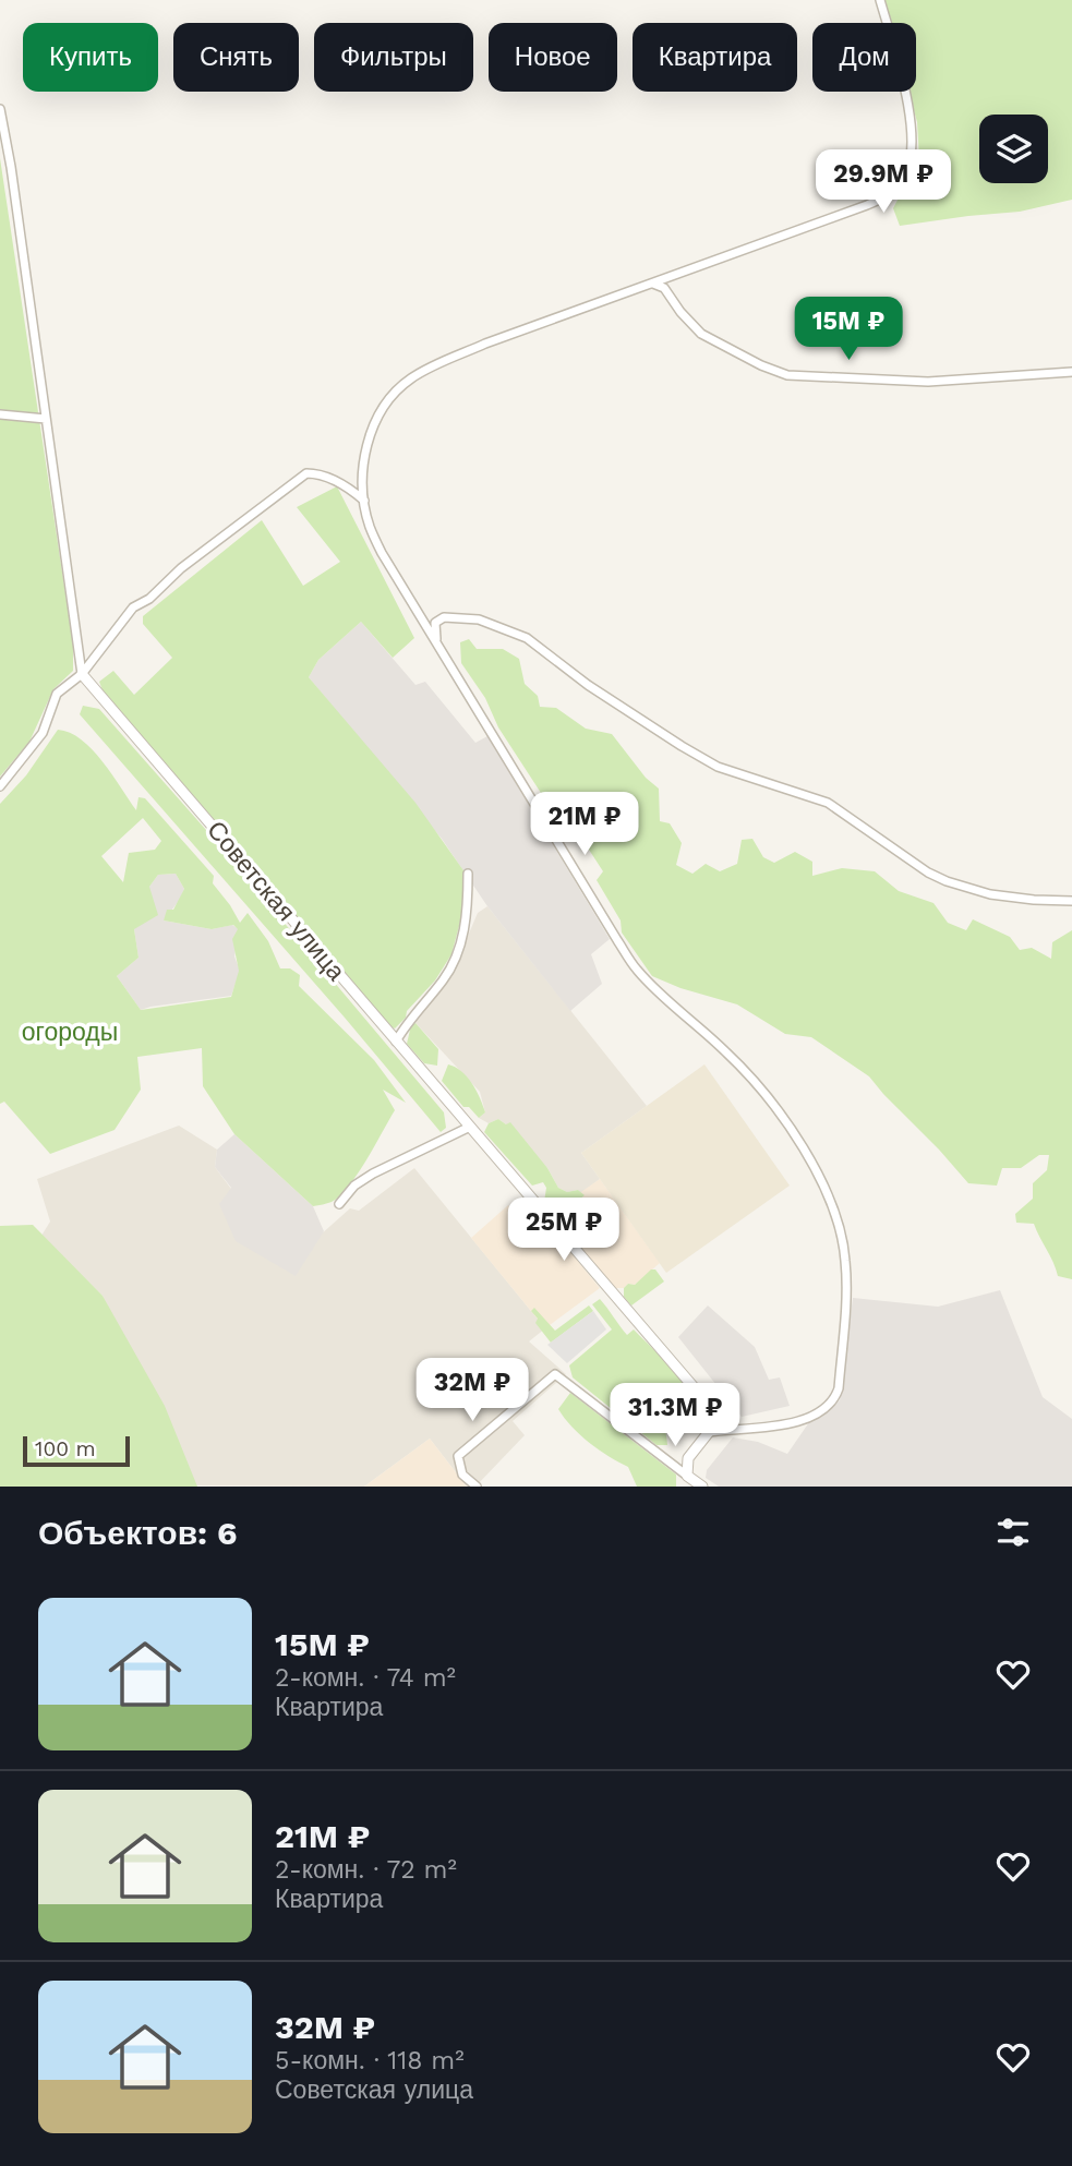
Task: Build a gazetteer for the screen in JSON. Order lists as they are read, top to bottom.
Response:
{
  "streets": {
    "street": ["Советская улица"]
  },
  "parks": ["огороды"],
  "scale_bar": "100 m",
  "page": {
    "chip": [
      "Купить",
      "Снять",
      "Фильтры",
      "Новое",
      "Квартира",
      "Дом"
    ],
    "price": [
      "29.9M ₽",
      "15M ₽",
      "21M ₽",
      "25M ₽",
      "32M ₽",
      "31.3M ₽"
    ],
    "scale": "100 m",
    "heading": "Объектов: 6",
    "list": [
      {
        "name": "15M ₽",
        "note": "2-комн. · 74 m² · Квартира"
      },
      {
        "name": "21M ₽",
        "note": "2-комн. · 72 m² · Квартира"
      },
      {
        "name": "32M ₽",
        "note": "5-комн. · 118 m² · Советская улица"
      }
    ]
  }
}
